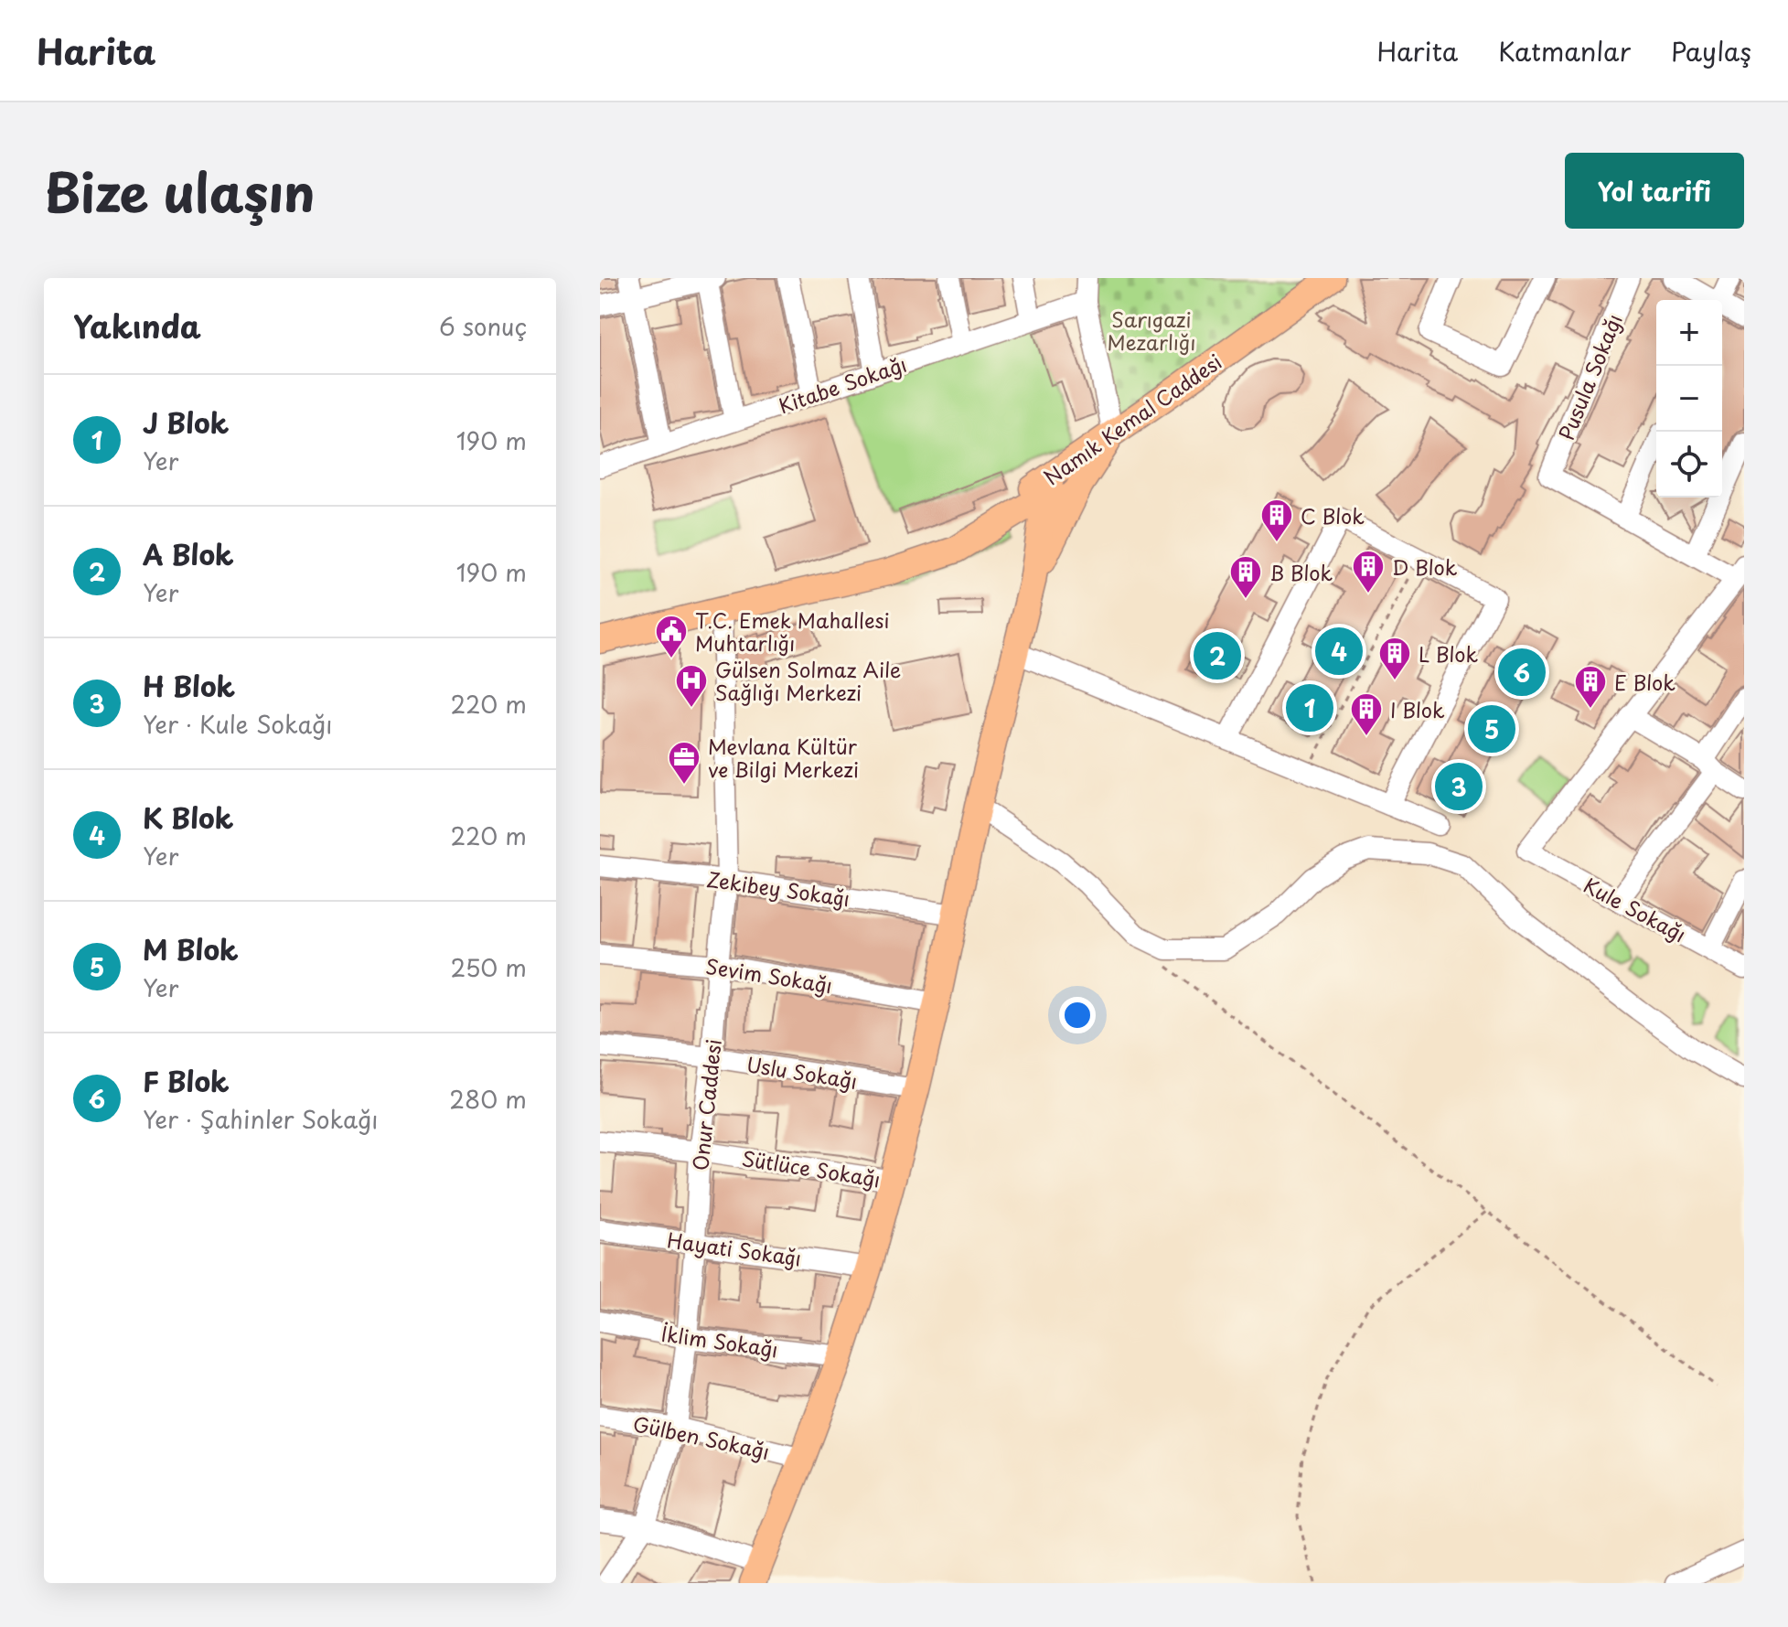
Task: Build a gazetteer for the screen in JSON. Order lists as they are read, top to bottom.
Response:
{
  "streets": {
    "main road": ["Namık Kemal Caddesi"],
    "street": [
      "Pusula Sokağı",
      "Kitabe Sokağı",
      "Zekibey Sokağı",
      "Kule Sokağı",
      "Sevim Sokağı",
      "Uslu Sokağı",
      "Onur Caddesi",
      "Sütlüce Sokağı",
      "Hayati Sokağı",
      "İklim Sokağı",
      "Gülben Sokağı"
    ]
  },
  "crossings": [
    ["Namık Kemal Caddesi", "Zekibey Sokağı"],
    ["Namık Kemal Caddesi", "Sevim Sokağı"],
    ["Namık Kemal Caddesi", "Uslu Sokağı"],
    ["Namık Kemal Caddesi", "Onur Caddesi"],
    ["Namık Kemal Caddesi", "Sütlüce Sokağı"],
    ["Namık Kemal Caddesi", "Hayati Sokağı"],
    ["Namık Kemal Caddesi", "İklim Sokağı"],
    ["Namık Kemal Caddesi", "Gülben Sokağı"],
    ["Zekibey Sokağı", "Onur Caddesi"],
    ["Sevim Sokağı", "Onur Caddesi"],
    ["Uslu Sokağı", "Onur Caddesi"],
    ["Onur Caddesi", "Sütlüce Sokağı"],
    ["Onur Caddesi", "Hayati Sokağı"],
    ["Onur Caddesi", "İklim Sokağı"],
    ["Onur Caddesi", "Gülben Sokağı"]
  ],
  "parks": ["Sarıgazi Mezarlığı"],
  "places": {
    "building": [
      "C Blok",
      "D Blok",
      "B Blok",
      "L Blok",
      "E Blok",
      "I Blok"
    ],
    "public building": ["T.C. Emek Mahallesi Muhtarlığı"],
    "hospital": ["Gülsen Solmaz Aile Sağlığı Merkezi"],
    "office": ["Mevlana Kültür ve Bilgi Merkezi"]
  },
  "page": {
    "header": "Harita",
    "nav": ["Harita", "Katmanlar", "Paylaş"],
    "title": "Bize ulaşın",
    "buttons": "Yol tarifi",
    "heading": ["Yakında", "6 sonuç"],
    "map_buttons": ["+", "−"],
    "list": [
      {
        "mark": "1",
        "name": "J Blok",
        "note": "Yer",
        "value": "190 m"
      },
      {
        "mark": "2",
        "name": "A Blok",
        "note": "Yer",
        "value": "190 m"
      },
      {
        "mark": "3",
        "name": "H Blok",
        "note": "Yer · Kule Sokağı",
        "value": "220 m"
      },
      {
        "mark": "4",
        "name": "K Blok",
        "note": "Yer",
        "value": "220 m"
      },
      {
        "mark": "5",
        "name": "M Blok",
        "note": "Yer",
        "value": "250 m"
      },
      {
        "mark": "6",
        "name": "F Blok",
        "note": "Yer · Şahinler Sokağı",
        "value": "280 m"
      }
    ],
    "pins": [
      "4",
      "2",
      "6",
      "1",
      "5",
      "3"
    ]
  }
}
